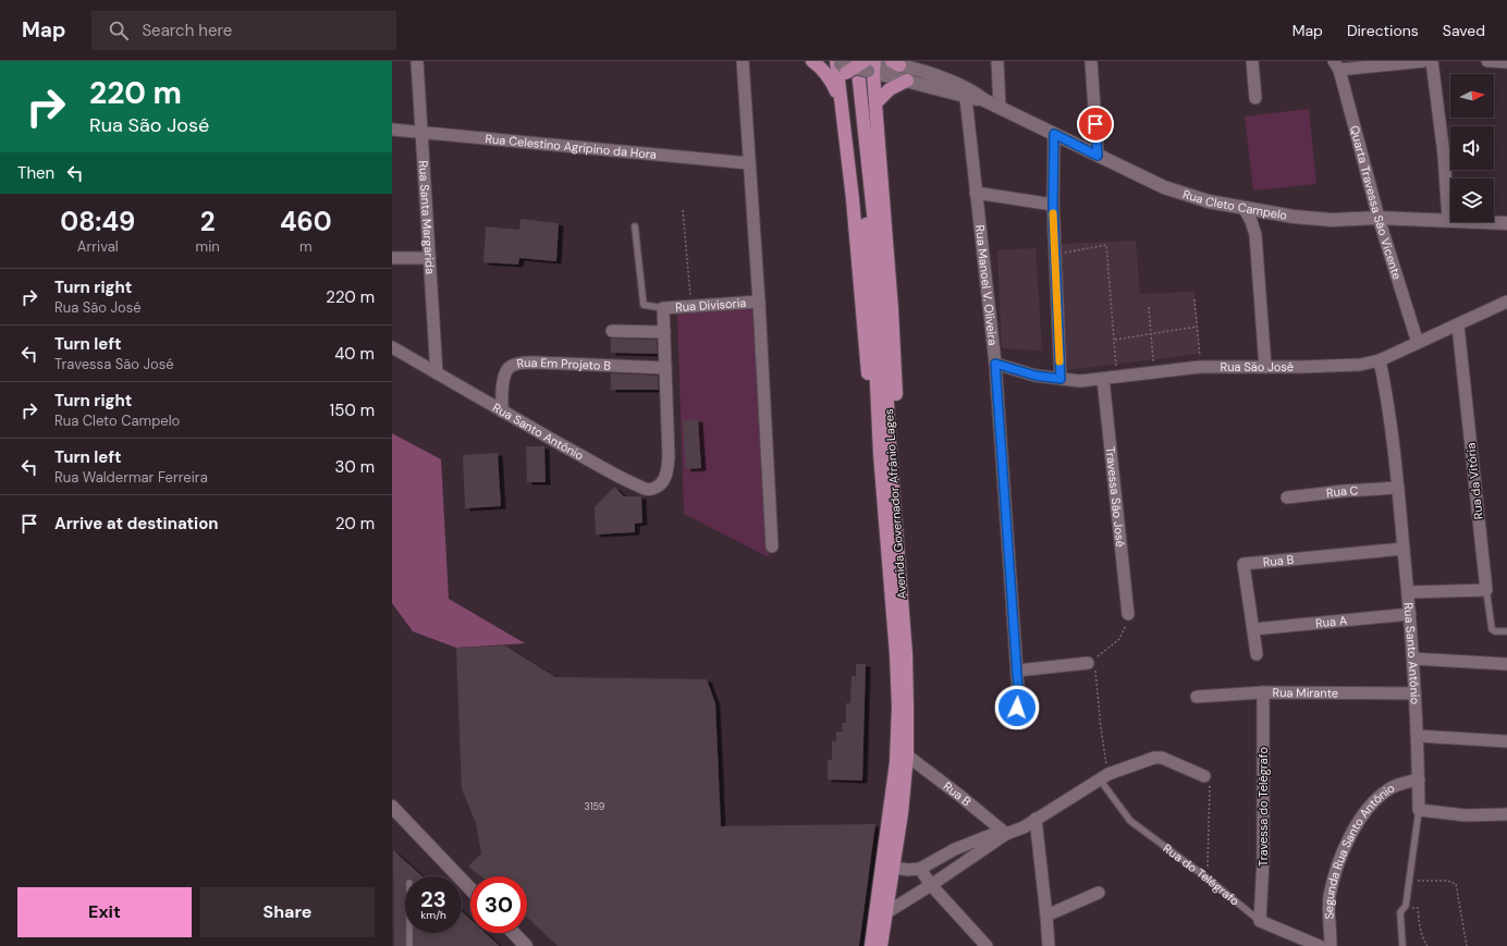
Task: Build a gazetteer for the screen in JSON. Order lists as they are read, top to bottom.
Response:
{
  "streets": {
    "main road": ["Rua Cleto Campelo", "Avenida Governador Afrânio Lages"],
    "street": [
      "Rua Celestino Agripino da Hora",
      "Quarta Travessa São Vicente",
      "Rua Santa Margarida",
      "Rua Manoel V. Oliveira",
      "Rua Divisoria",
      "Rua Em Projeto B",
      "Rua São José",
      "Rua Santo Antônio",
      "Rua da Vitória",
      "Rua C",
      "Travessa São José",
      "Rua B",
      "Rua A",
      "Rua Mirante",
      "Travessa do Telégrafo",
      "Segunda Rua Santo Antônio",
      "Rua do Telégrafo"
    ]
  },
  "crossings": [
    ["Rua Celestino Agripino da Hora", "Rua Santa Margarida"],
    ["Quarta Travessa São Vicente", "Rua Cleto Campelo"],
    ["Quarta Travessa São Vicente", "Rua São José"],
    ["Rua Cleto Campelo", "Rua Manoel V. Oliveira"],
    ["Rua Cleto Campelo", "Avenida Governador Afrânio Lages"],
    ["Rua Santa Margarida", "Rua Santo Antônio"],
    ["Rua Manoel V. Oliveira", "Rua São José"],
    ["Rua Em Projeto B", "Rua Santo Antônio"],
    ["Rua São José", "Rua Santo Antônio"],
    ["Rua São José", "Rua da Vitória"],
    ["Rua São José", "Travessa São José"],
    ["Rua Santo Antônio", "Rua C"],
    ["Rua Santo Antônio", "Rua B"],
    ["Rua Santo Antônio", "Rua A"],
    ["Rua Santo Antônio", "Rua Mirante"],
    ["Rua Santo Antônio", "Segunda Rua Santo Antônio"],
    ["Avenida Governador Afrânio Lages", "Rua B"],
    ["Rua B", "Rua A"],
    ["Rua Mirante", "Travessa do Telégrafo"],
    ["Travessa do Telégrafo", "Rua do Telégrafo"]
  ],
  "house_numbers": ["3159"],
  "north": "right",
  "page": {
    "header": "Map",
    "search": "Search here",
    "nav": ["Map", "Directions", "Saved"],
    "turn": ["220 m", "Rua São José"],
    "then": "Then",
    "eta": [
      "08:49",
      "Arrival",
      "2",
      "min",
      "460",
      "m"
    ],
    "list": [
      {
        "name": "Turn right",
        "note": "Rua São José",
        "value": "220 m"
      },
      {
        "name": "Turn left",
        "note": "Travessa São José",
        "value": "40 m"
      },
      {
        "name": "Turn right",
        "note": "Rua Cleto Campelo",
        "value": "150 m"
      },
      {
        "name": "Turn left",
        "note": "Rua Waldermar Ferreira",
        "value": "30 m"
      },
      {
        "name": "Arrive at destination",
        "value": "20 m"
      }
    ],
    "speed": "23 km/h",
    "limit": "30",
    "buttons": ["Exit", "Share"]
  }
}
